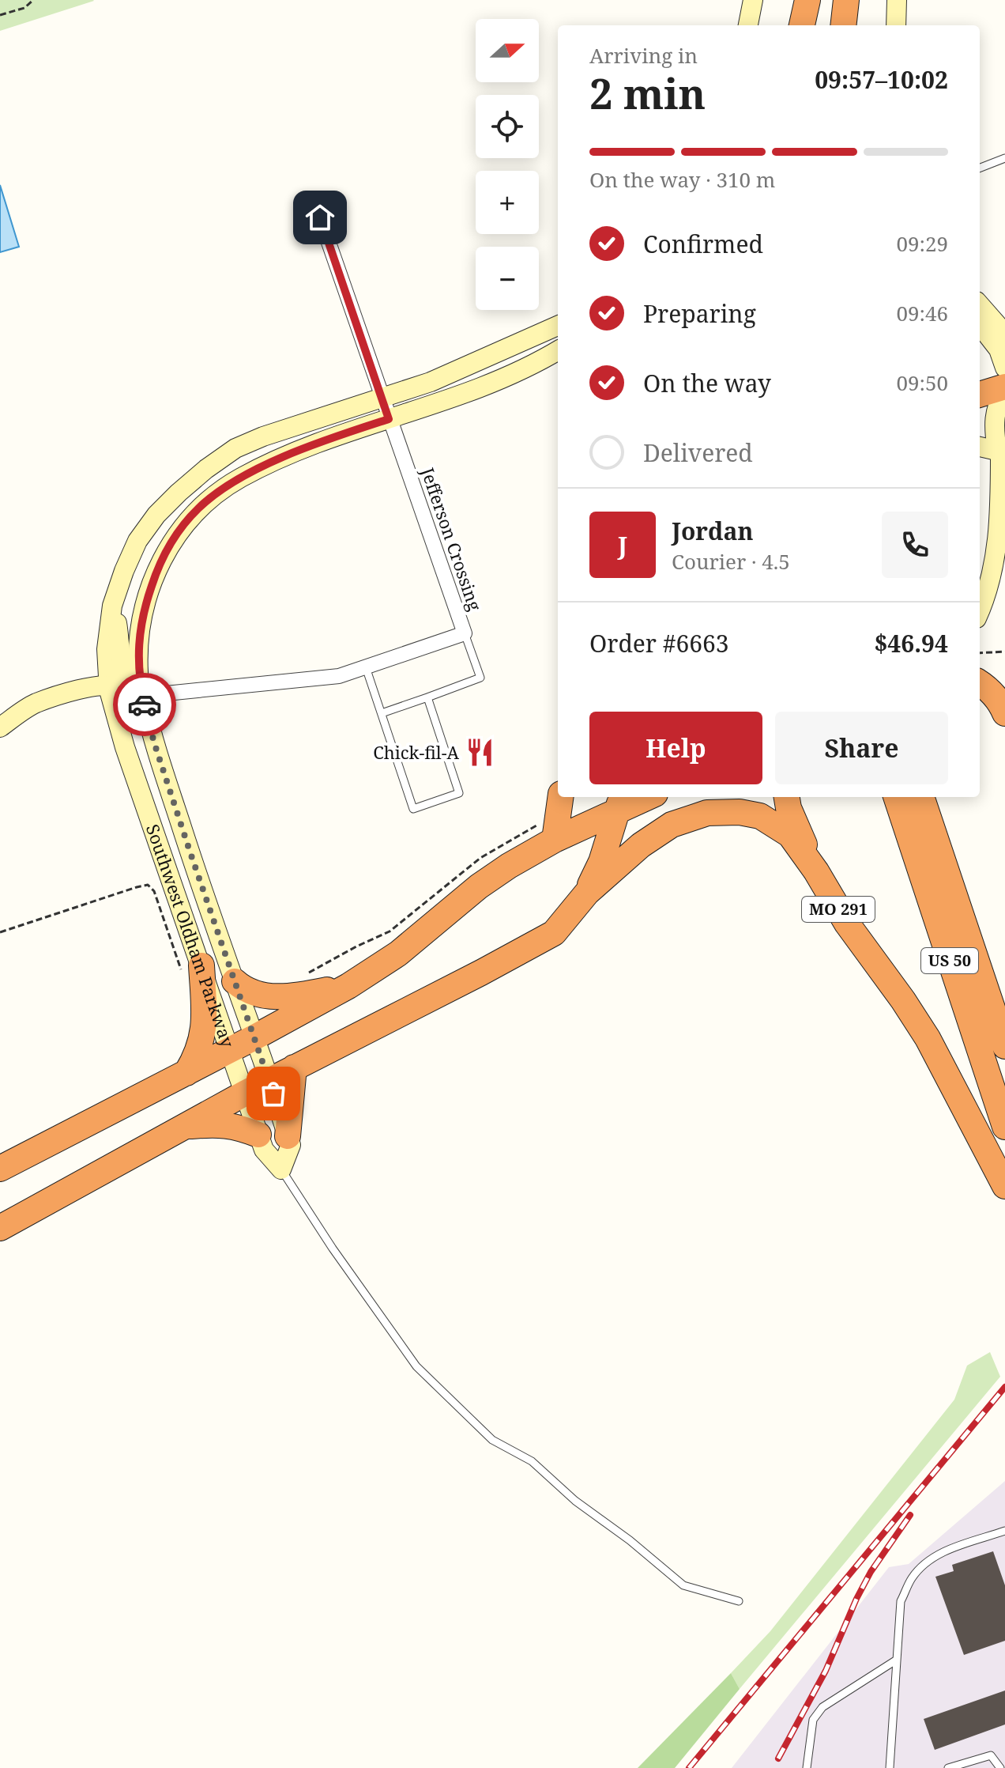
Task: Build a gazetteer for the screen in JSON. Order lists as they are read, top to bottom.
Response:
{
  "streets": {
    "highway": ["MO 291", "US 50"],
    "street": ["Jefferson Crossing", "Southwest Oldham Parkway"]
  },
  "crossings": [
    ["Jefferson Crossing", "Southwest Oldham Parkway"],
    ["MO 291", "Southwest Oldham Parkway"]
  ],
  "places": {
    "restaurant": ["Chick-fil-A"]
  },
  "north": "right",
  "page": {
    "map_buttons": ["+", "−"],
    "heading": ["2 min", "Arriving in", "09:57–10:02"],
    "panel": [
      "Jordan",
      "Courier · 4.5",
      "Order #6663",
      "$46.94"
    ],
    "bar": "On the way · 310 m",
    "list": [
      ["Confirmed", "09:29"],
      ["Preparing", "09:46"],
      ["On the way", "09:50"],
      "Delivered"
    ],
    "round": "J",
    "buttons": ["Help", "Share"]
  }
}
